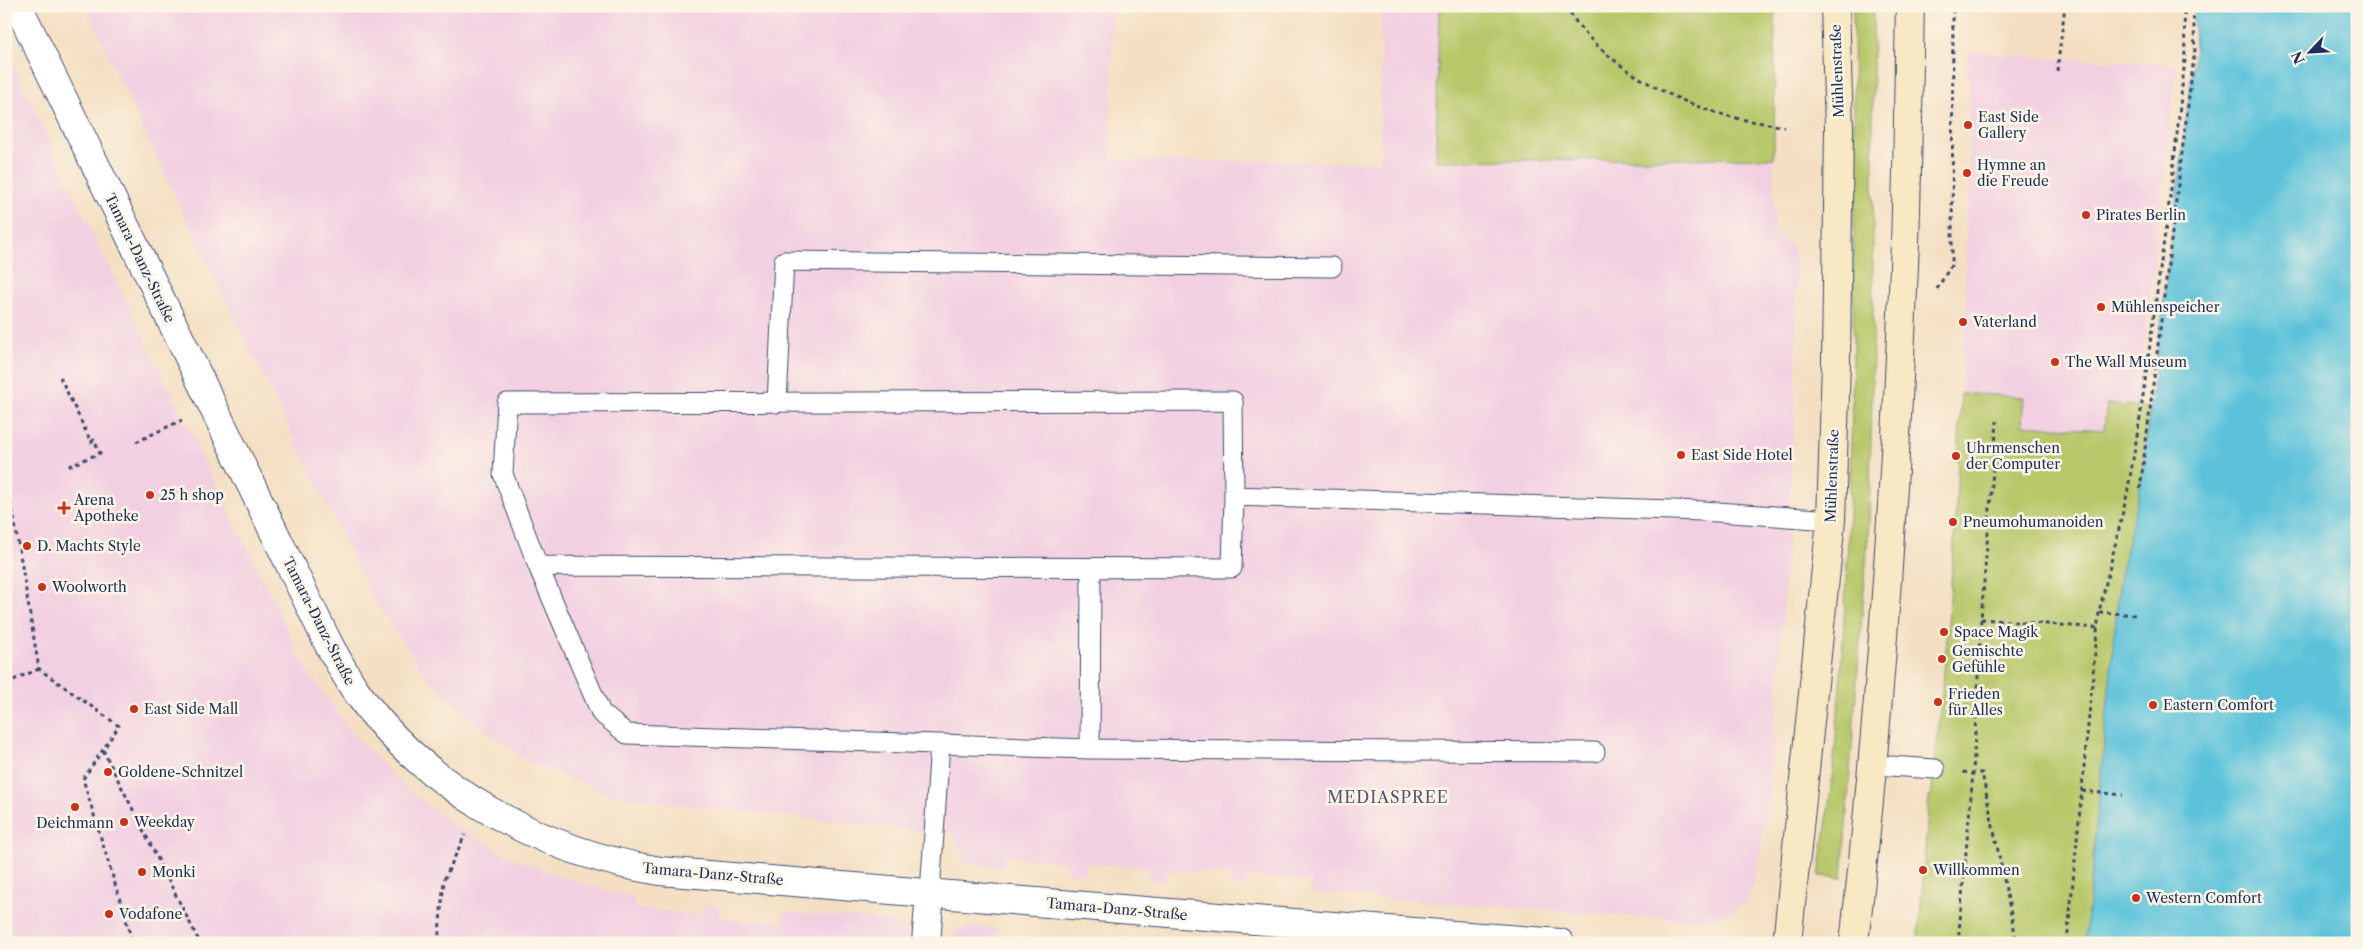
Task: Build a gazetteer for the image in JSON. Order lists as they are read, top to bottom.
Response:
{
  "streets": {
    "main road": ["Mühlenstraße"],
    "street": ["Tamara-Danz-Straße"]
  },
  "districts": ["MEDIASPREE"],
  "places": {
    "other": [
      "East Side Gallery",
      "Hymne an die Freude",
      "Pirates Berlin",
      "Mühlenspeicher",
      "Vaterland",
      "The Wall Museum",
      "East Side Hotel",
      "Uhrmenschen der Computer",
      "25 h shop",
      "Pneumohumanoiden",
      "D. Machts Style",
      "Woolworth",
      "Space Magik",
      "Gemischte Gefühle",
      "Frieden für Alles",
      "Eastern Comfort",
      "East Side Mall",
      "Goldene-Schnitzel",
      "Deichmann",
      "Weekday",
      "Willkommen",
      "Monki",
      "Western Comfort",
      "Vodafone"
    ],
    "health": ["Arena Apotheke"]
  },
  "north": "bottom left"
}
